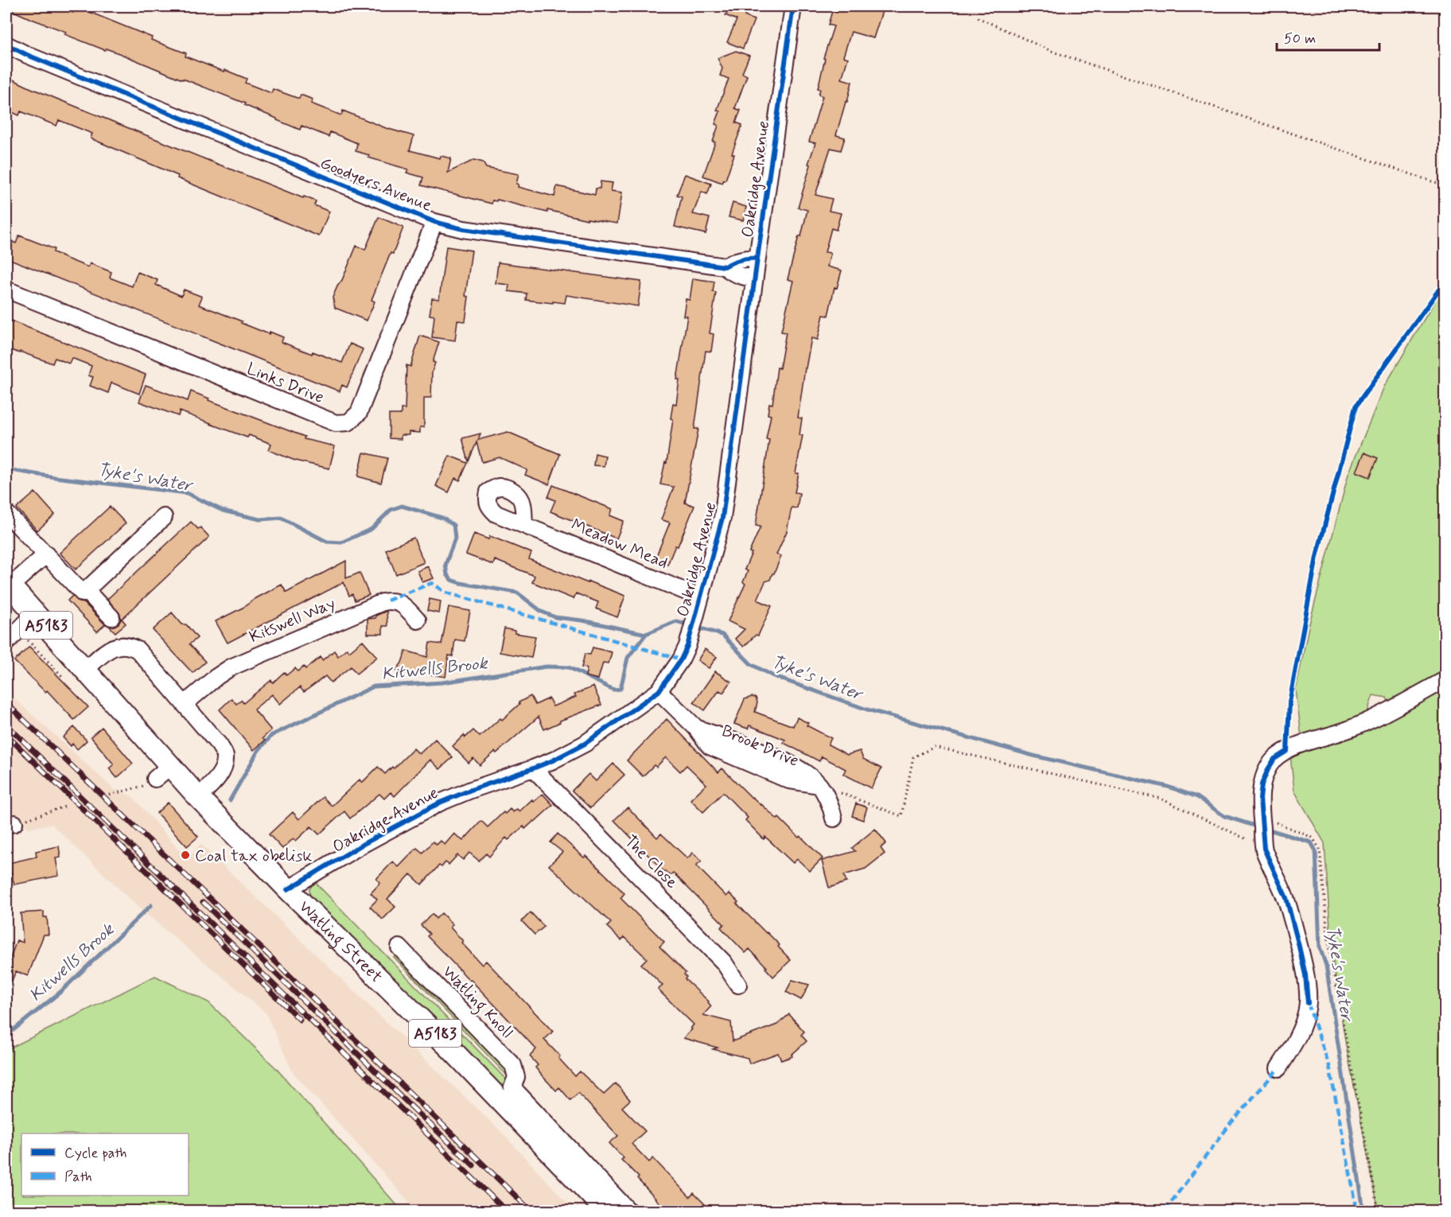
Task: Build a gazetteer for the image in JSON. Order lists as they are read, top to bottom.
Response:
{
  "streets": {
    "main road": ["A5183", "Watling Street"],
    "street": [
      "Oakridge Avenue",
      "Goodyers Avenue",
      "Links Drive",
      "Meadow Mead",
      "Kitswell Way",
      "Brook Drive",
      "The Close",
      "Watling Knoll"
    ]
  },
  "crossings": [
    ["Oakridge Avenue", "Goodyers Avenue"],
    ["Oakridge Avenue", "Meadow Mead"],
    ["Oakridge Avenue", "Brook Drive"],
    ["Oakridge Avenue", "The Close"],
    ["Oakridge Avenue", "Watling Street"],
    ["Goodyers Avenue", "Links Drive"],
    ["Watling Street", "Watling Knoll"]
  ],
  "water": ["Tyke's Water", "Kitwells Brook"],
  "places": ["Coal tax obelisk"],
  "legend": ["Cycle path", "Path"],
  "scale_bar": "50 m"
}
